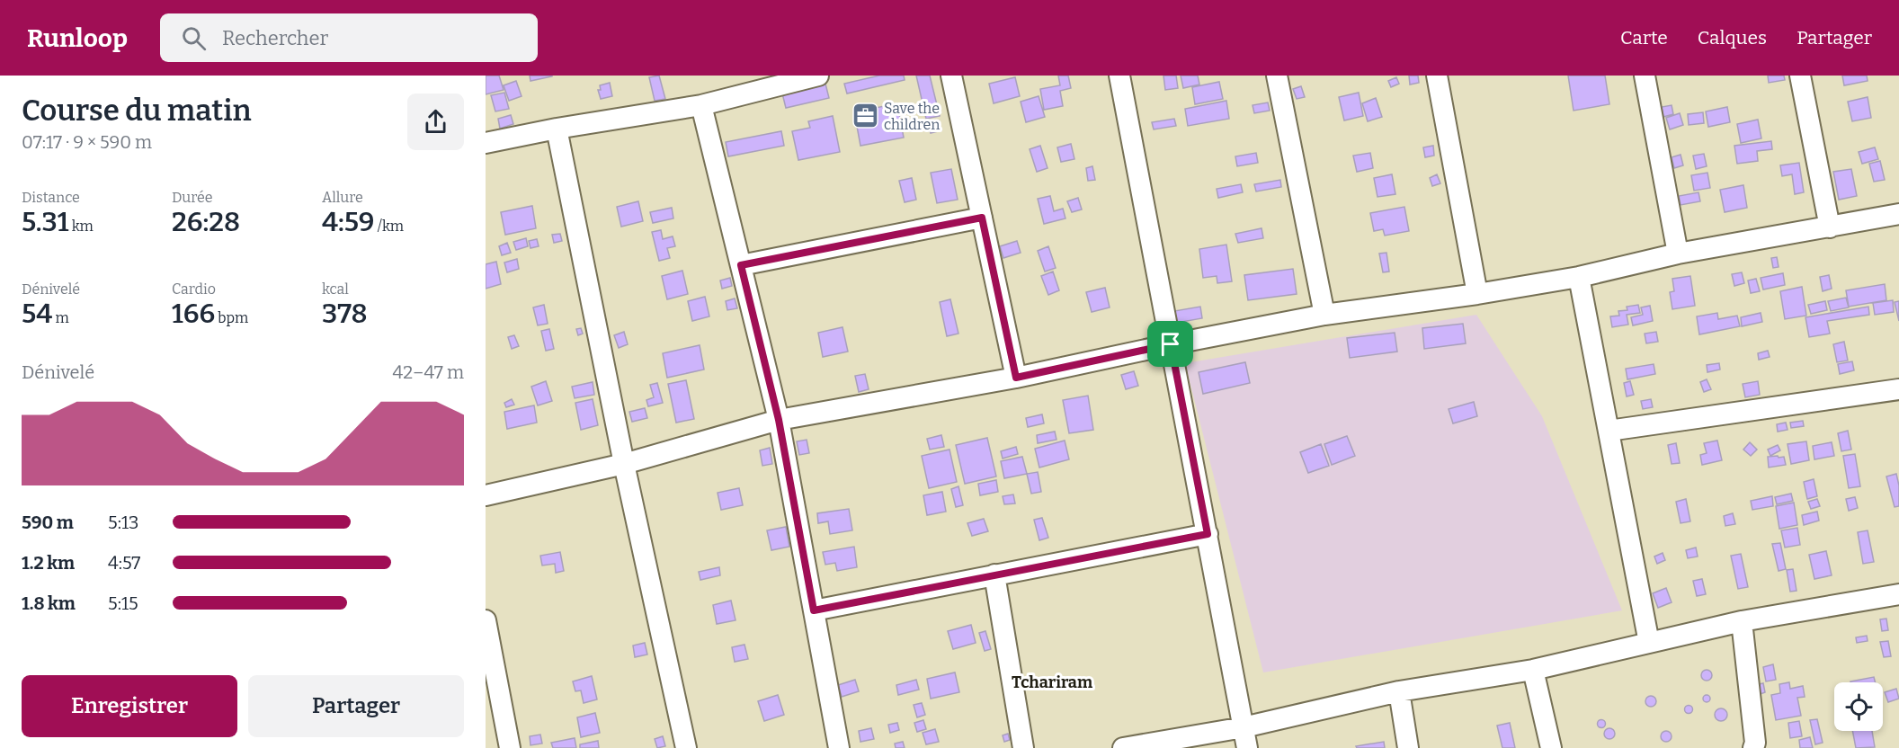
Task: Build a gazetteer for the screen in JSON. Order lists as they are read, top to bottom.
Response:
{
  "districts": ["Tchariram"],
  "places": {
    "office": ["Save the children"]
  },
  "page": {
    "header": "Runloop",
    "search": "Rechercher",
    "nav": ["Carte", "Calques", "Partager"],
    "heading": ["Course du matin", "07:17 · 9 × 590 m"],
    "stats": [
      ["Distance", "5.31 km"],
      ["Durée", "26:28"],
      ["Allure", "4:59 /km"],
      ["Dénivelé", "54 m"],
      ["Cardio", "166 bpm"],
      ["kcal", "378"]
    ],
    "chart": ["Dénivelé", "42–47 m"],
    "list": [
      {
        "name": "590 m",
        "note": "5:13"
      },
      {
        "name": "1.2 km",
        "note": "4:57"
      },
      {
        "name": "1.8 km",
        "note": "5:15"
      }
    ],
    "buttons": ["Enregistrer", "Partager"]
  }
}
